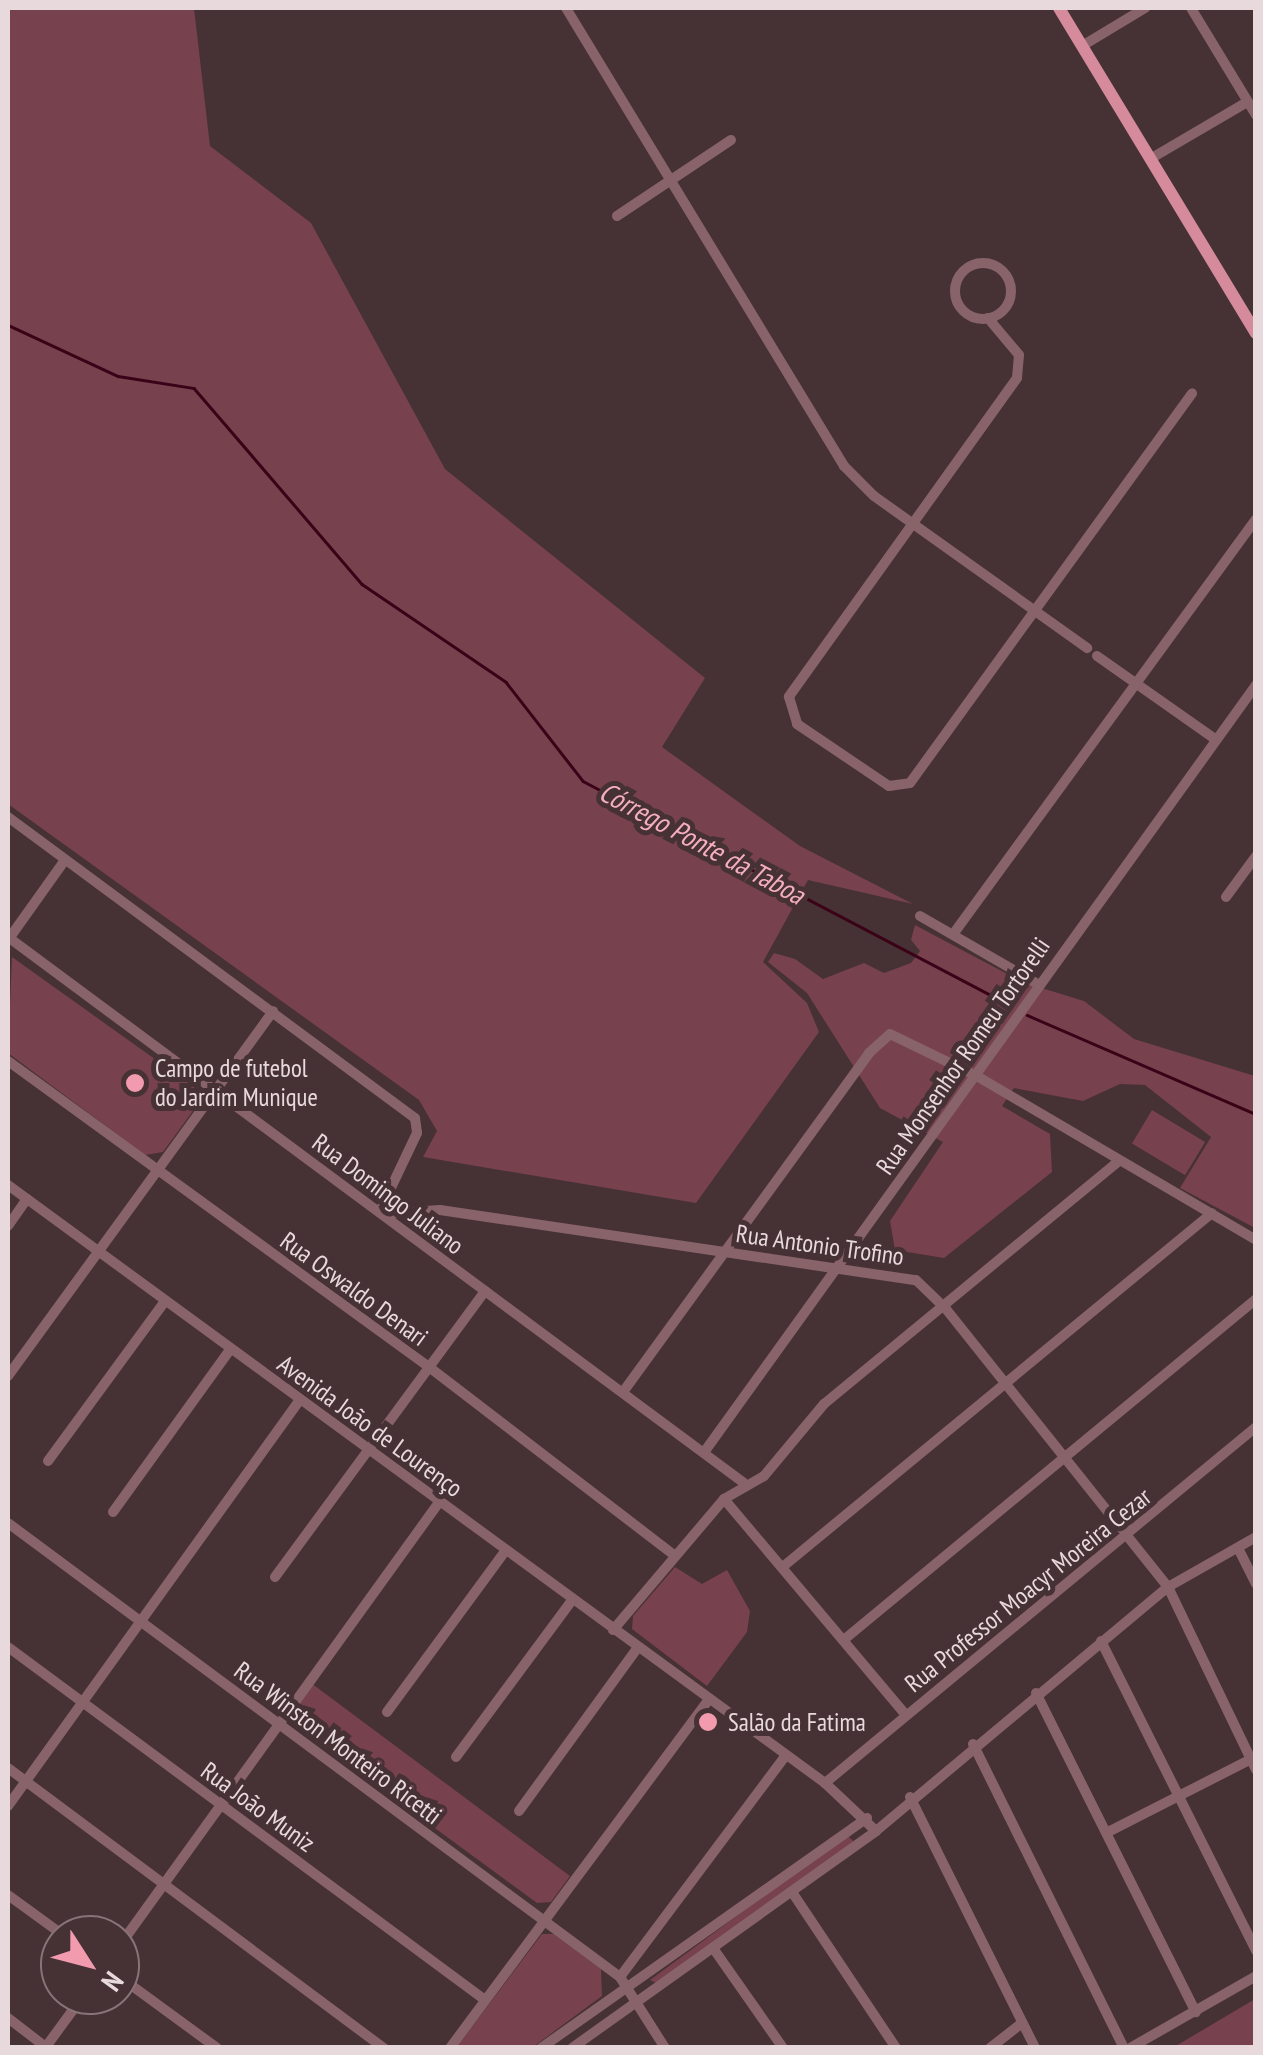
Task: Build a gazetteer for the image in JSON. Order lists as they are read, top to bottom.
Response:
{
  "streets": {
    "street": [
      "Rua Monsenhor Romeu Tortorelli",
      "Rua Domingo Juliano",
      "Rua Antonio Trofino",
      "Rua Oswaldo Denari",
      "Avenida João de Lourenço",
      "Rua Professor Moacyr Moreira Cezar",
      "Rua Winston Monteiro Ricetti",
      "Rua João Muniz"
    ]
  },
  "crossings": [
    ["Rua Monsenhor Romeu Tortorelli", "Rua Domingo Juliano"],
    ["Rua Monsenhor Romeu Tortorelli", "Rua Antonio Trofino"],
    ["Rua Domingo Juliano", "Rua Antonio Trofino"],
    ["Rua Antonio Trofino", "Rua Professor Moacyr Moreira Cezar"],
    ["Avenida João de Lourenço", "Rua Professor Moacyr Moreira Cezar"]
  ],
  "water": ["Córrego Ponte da Taboa"],
  "places": ["Campo de futebol do Jardim Munique", "Salão da Fatima"],
  "north": "bottom right"
}
